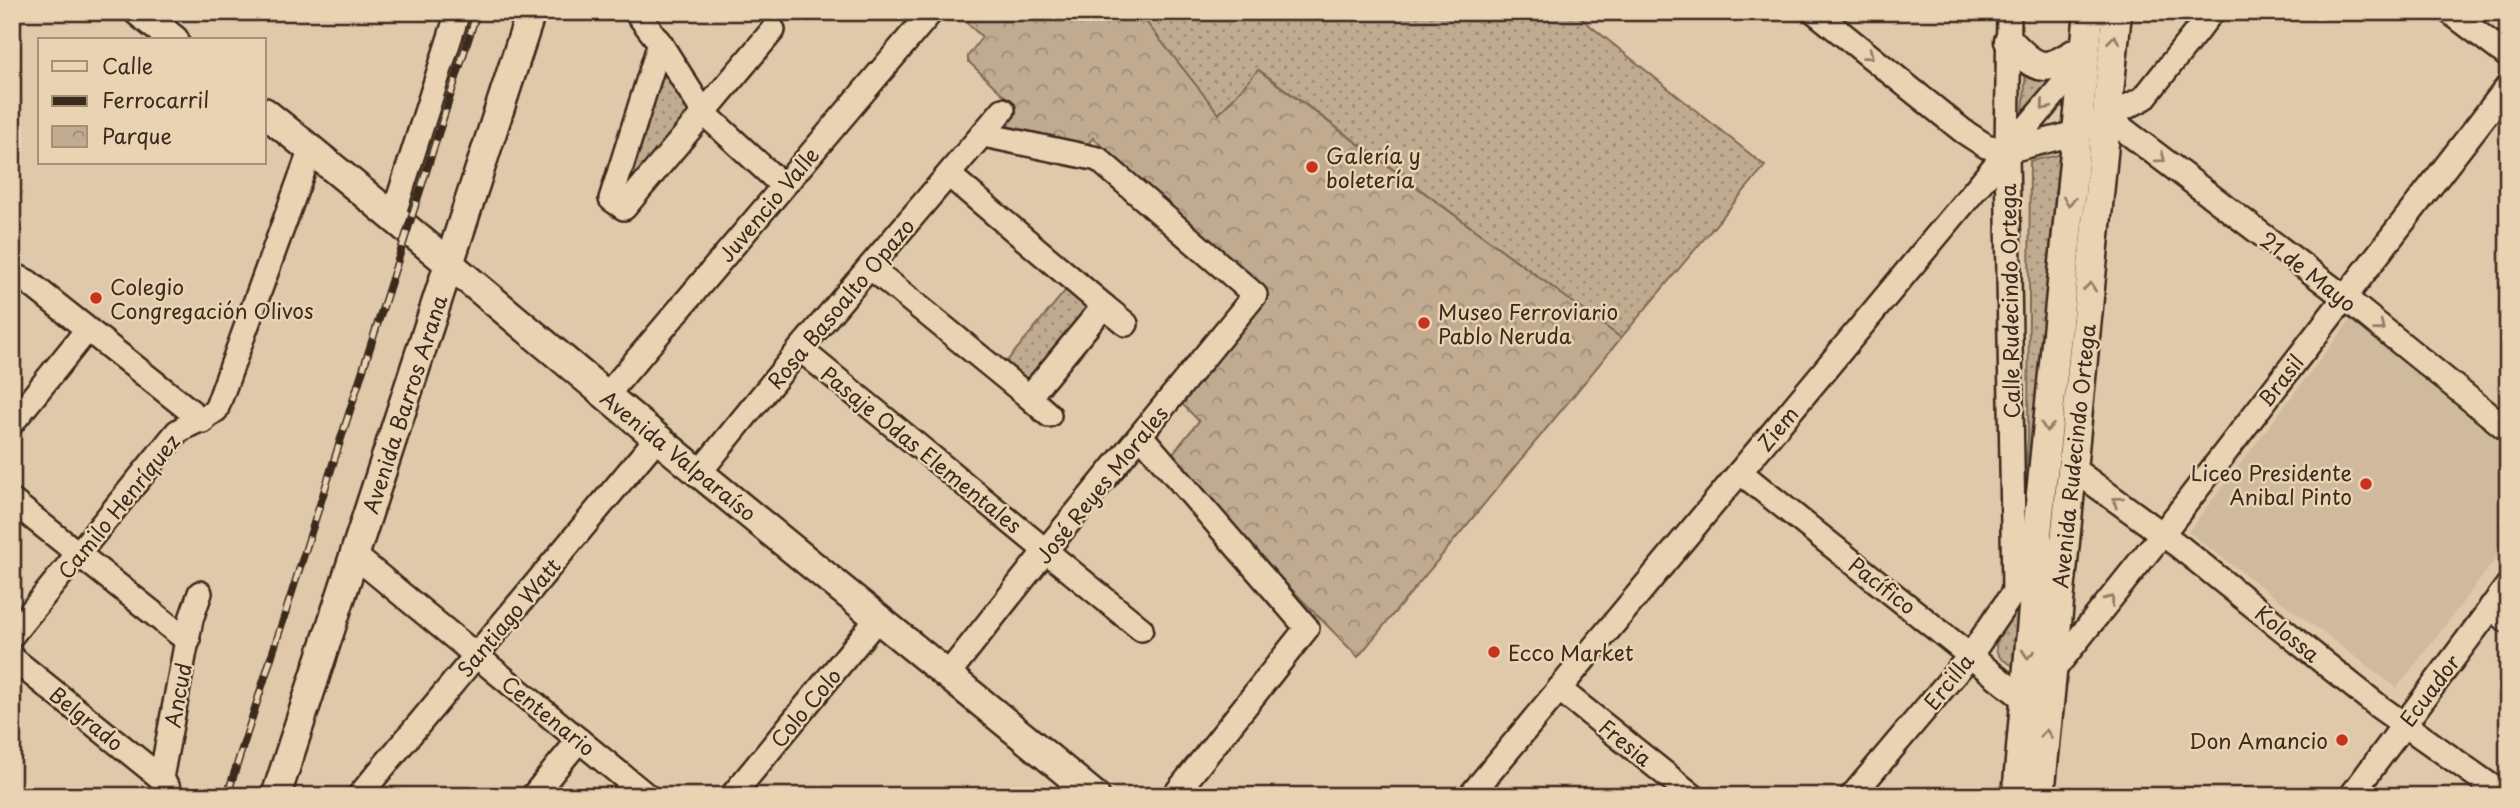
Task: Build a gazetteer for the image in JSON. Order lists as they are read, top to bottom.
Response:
{
  "streets": {
    "main road": ["Avenida Barros Arana", "Avenida Valparaíso", "Avenida Rudecindo Ortega"],
    "street": [
      "Juvencio Valle",
      "21 de Mayo",
      "Calle Rudecindo Ortega",
      "Rosa Basoalto Opazo",
      "Brasil",
      "Ziem",
      "Pasaje Odas Elementales",
      "José Reyes Morales",
      "Camilo Henríquez",
      "Pacífico",
      "Santiago Watt",
      "Kolossa",
      "Ercilla",
      "Ecuador",
      "Ancud",
      "Colo Colo",
      "Centenario",
      "Belgrado",
      "Fresia"
    ]
  },
  "crossings": [
    ["Juvencio Valle", "Avenida Valparaíso"],
    ["21 de Mayo", "Brasil"],
    ["21 de Mayo", "Avenida Rudecindo Ortega"],
    ["Calle Rudecindo Ortega", "Ziem"],
    ["Calle Rudecindo Ortega", "Ercilla"],
    ["Rosa Basoalto Opazo", "Pasaje Odas Elementales"],
    ["Rosa Basoalto Opazo", "Avenida Valparaíso"],
    ["Rosa Basoalto Opazo", "José Reyes Morales"],
    ["Brasil", "Avenida Rudecindo Ortega"],
    ["Brasil", "Kolossa"],
    ["Avenida Barros Arana", "Avenida Valparaíso"],
    ["Avenida Barros Arana", "Centenario"],
    ["Ziem", "Avenida Rudecindo Ortega"],
    ["Ziem", "Pacífico"],
    ["Ziem", "Fresia"],
    ["Pasaje Odas Elementales", "José Reyes Morales"],
    ["Avenida Valparaíso", "José Reyes Morales"],
    ["Avenida Valparaíso", "Camilo Henríquez"],
    ["Avenida Valparaíso", "Santiago Watt"],
    ["Avenida Valparaíso", "Colo Colo"],
    ["Avenida Rudecindo Ortega", "Pacífico"],
    ["Avenida Rudecindo Ortega", "Kolossa"],
    ["Avenida Rudecindo Ortega", "Ercilla"],
    ["Pacífico", "Ercilla"],
    ["Santiago Watt", "Centenario"],
    ["Kolossa", "Ecuador"],
    ["Ancud", "Belgrado"]
  ],
  "one_way": ["21 de Mayo"],
  "places": [
    "Galería y boletería",
    "Colegio Congregación Olivos",
    "Museo Ferroviario Pablo Neruda",
    "Liceo Presidente Anibal Pinto",
    "Ecco Market",
    "Don Amancio"
  ],
  "legend": ["Calle", "Ferrocarril", "Parque"]
}
